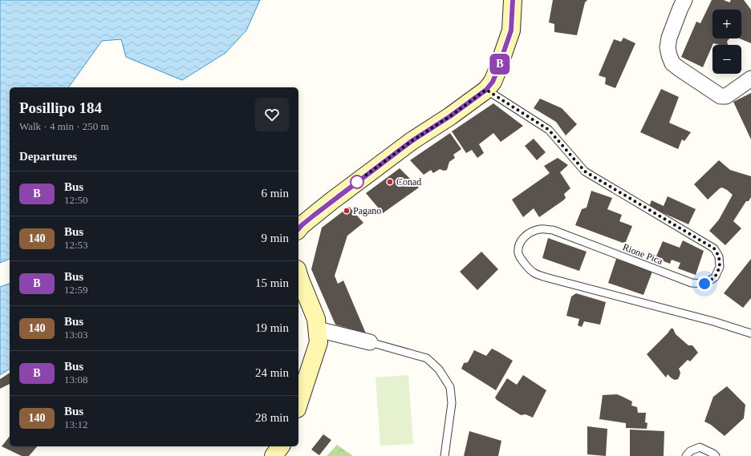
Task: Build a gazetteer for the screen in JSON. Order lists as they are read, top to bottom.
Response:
{
  "streets": {
    "lane": ["Rione Pica"]
  },
  "places": ["Conad", "Pagano"],
  "lines": ["bus line B"],
  "page": {
    "on_map": "B",
    "map_buttons": ["+", "−"],
    "heading": [
      ["Posillipo 184", "Walk · 4 min · 250 m"],
      "Departures"
    ],
    "list": [
      {
        "mark": "B",
        "name": "Bus",
        "note": "12:50",
        "value": "6 min"
      },
      {
        "mark": "140",
        "name": "Bus",
        "note": "12:53",
        "value": "9 min"
      },
      {
        "mark": "B",
        "name": "Bus",
        "note": "12:59",
        "value": "15 min"
      },
      {
        "mark": "140",
        "name": "Bus",
        "note": "13:03",
        "value": "19 min"
      },
      {
        "mark": "B",
        "name": "Bus",
        "note": "13:08",
        "value": "24 min"
      },
      {
        "mark": "140",
        "name": "Bus",
        "note": "13:12",
        "value": "28 min"
      }
    ]
  }
}
